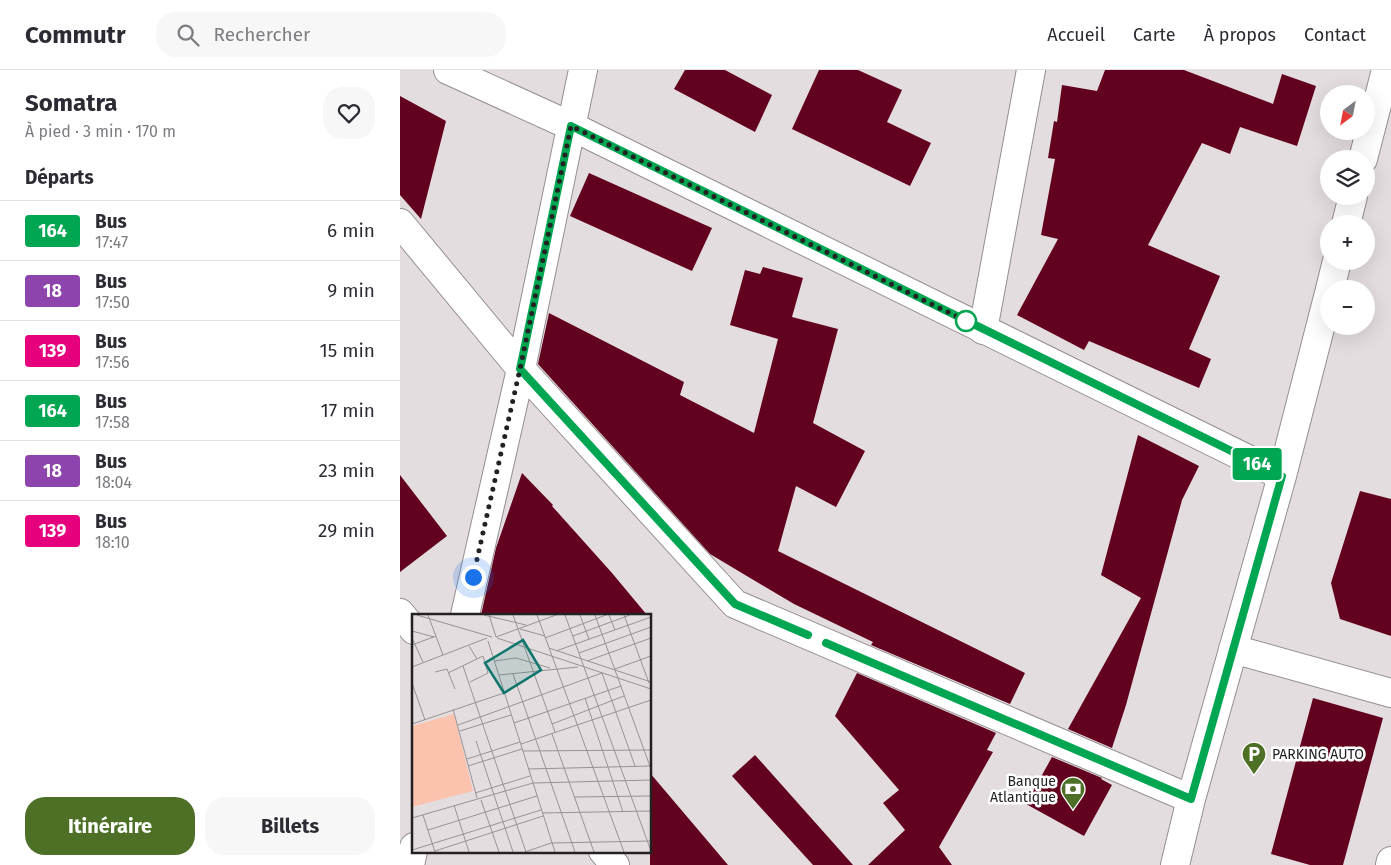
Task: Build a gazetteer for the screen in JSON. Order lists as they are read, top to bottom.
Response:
{
  "places": {
    "parking": ["PARKING AUTO"],
    "bank": ["Banque Atlantique"]
  },
  "lines": ["bus line 164"],
  "north": "bottom left",
  "page": {
    "header": "Commutr",
    "search": "Rechercher",
    "nav": [
      "Accueil",
      "Carte",
      "À propos",
      "Contact"
    ],
    "heading": [
      ["Somatra", "À pied · 3 min · 170 m"],
      "Départs"
    ],
    "on_map": "164",
    "map_buttons": ["+", "−"],
    "list": [
      {
        "mark": "164",
        "name": "Bus",
        "note": "17:47",
        "value": "6 min"
      },
      {
        "mark": "18",
        "name": "Bus",
        "note": "17:50",
        "value": "9 min"
      },
      {
        "mark": "139",
        "name": "Bus",
        "note": "17:56",
        "value": "15 min"
      },
      {
        "mark": "164",
        "name": "Bus",
        "note": "17:58",
        "value": "17 min"
      },
      {
        "mark": "18",
        "name": "Bus",
        "note": "18:04",
        "value": "23 min"
      },
      {
        "mark": "139",
        "name": "Bus",
        "note": "18:10",
        "value": "29 min"
      }
    ],
    "buttons": ["Itinéraire", "Billets"]
  }
}
